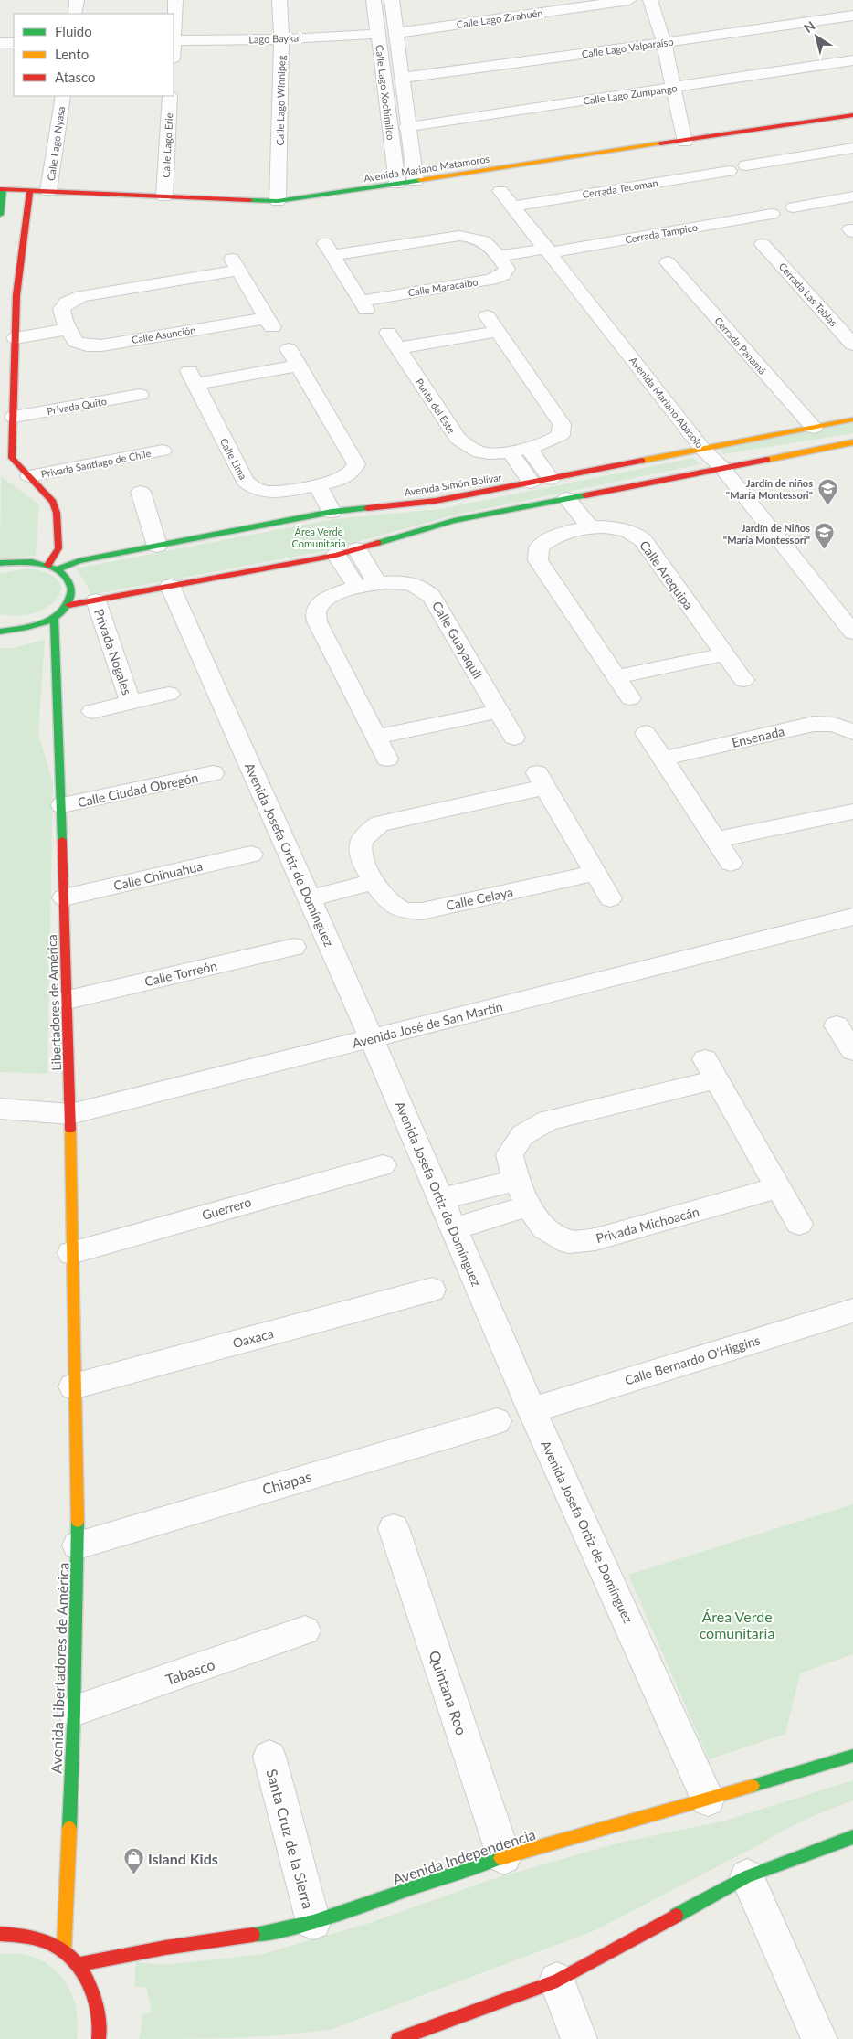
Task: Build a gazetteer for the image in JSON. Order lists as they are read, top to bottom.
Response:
{
  "streets": {
    "main road": [
      "Avenida Mariano Matamoros",
      "Avenida Simón Bolívar",
      "Libertadores de América",
      "Avenida Libertadores de América",
      "Avenida Independencia"
    ],
    "street": [
      "Calle Lago Zirahuén",
      "Lago Baykal",
      "Calle Lago Valparaíso",
      "Calle Lago Xochimilco",
      "Calle Lago Zumpango",
      "Calle Lago Winnipeg",
      "Calle Lago Nyasa",
      "Calle Lago Erie",
      "Cerrada Tecoman",
      "Cerrada Tampico",
      "Calle Maracaibo",
      "Cerrada Las Tablas",
      "Calle Asunción",
      "Cerrada Panamá",
      "Avenida Mariano Abasolo",
      "Privada Quito",
      "Punta del Este",
      "Calle Lima",
      "Privada Santiago de Chile",
      "Calle Arequipa",
      "Calle Guayaquil",
      "Privada Nogales",
      "Ensenada",
      "Calle Ciudad Obregón",
      "Avenida Josefa Ortiz de Domínguez",
      "Calle Chihuahua",
      "Calle Celaya",
      "Calle Torreón",
      "Avenida José de San Martín",
      "Guerrero",
      "Privada Michoacán",
      "Oaxaca",
      "Calle Bernardo O'Higgins",
      "Chiapas",
      "Tabasco",
      "Quintana Roo",
      "Santa Cruz de la Sierra"
    ]
  },
  "crossings": [
    ["Calle Lago Zirahuén", "Calle Lago Xochimilco"],
    ["Lago Baykal", "Calle Lago Xochimilco"],
    ["Lago Baykal", "Calle Lago Winnipeg"],
    ["Calle Lago Valparaíso", "Calle Lago Xochimilco"],
    ["Calle Lago Xochimilco", "Calle Lago Zumpango"],
    ["Calle Lago Xochimilco", "Avenida Mariano Matamoros"],
    ["Calle Lago Winnipeg", "Avenida Mariano Matamoros"],
    ["Calle Lago Nyasa", "Avenida Mariano Matamoros"],
    ["Calle Lago Erie", "Avenida Mariano Matamoros"],
    ["Cerrada Tecoman", "Avenida Mariano Abasolo"],
    ["Cerrada Tampico", "Avenida Mariano Abasolo"],
    ["Cerrada Panamá", "Avenida Simón Bolívar"],
    ["Avenida Mariano Abasolo", "Avenida Simón Bolívar"],
    ["Calle Ciudad Obregón", "Libertadores de América"],
    ["Avenida Josefa Ortiz de Domínguez", "Avenida José de San Martín"],
    ["Avenida Josefa Ortiz de Domínguez", "Calle Bernardo O'Higgins"],
    ["Avenida Josefa Ortiz de Domínguez", "Avenida Independencia"],
    ["Calle Chihuahua", "Libertadores de América"],
    ["Calle Torreón", "Libertadores de América"],
    ["Libertadores de América", "Avenida José de San Martín"],
    ["Libertadores de América", "Guerrero"],
    ["Libertadores de América", "Oaxaca"],
    ["Libertadores de América", "Avenida Libertadores de América"],
    ["Oaxaca", "Avenida Libertadores de América"],
    ["Chiapas", "Avenida Libertadores de América"],
    ["Avenida Libertadores de América", "Tabasco"],
    ["Quintana Roo", "Avenida Independencia"],
    ["Santa Cruz de la Sierra", "Avenida Independencia"]
  ],
  "parks": ["Área Verde Comunitaria", "Área Verde comunitaria"],
  "places": {
    "school or university": ["Jardín de niños \"María Montessori\"", "Jardín de Niños \"María Montessori\""],
    "shop": ["Island Kids"]
  },
  "legend": ["Fluido", "Lento", "Atasco"],
  "north": "top left"
}
